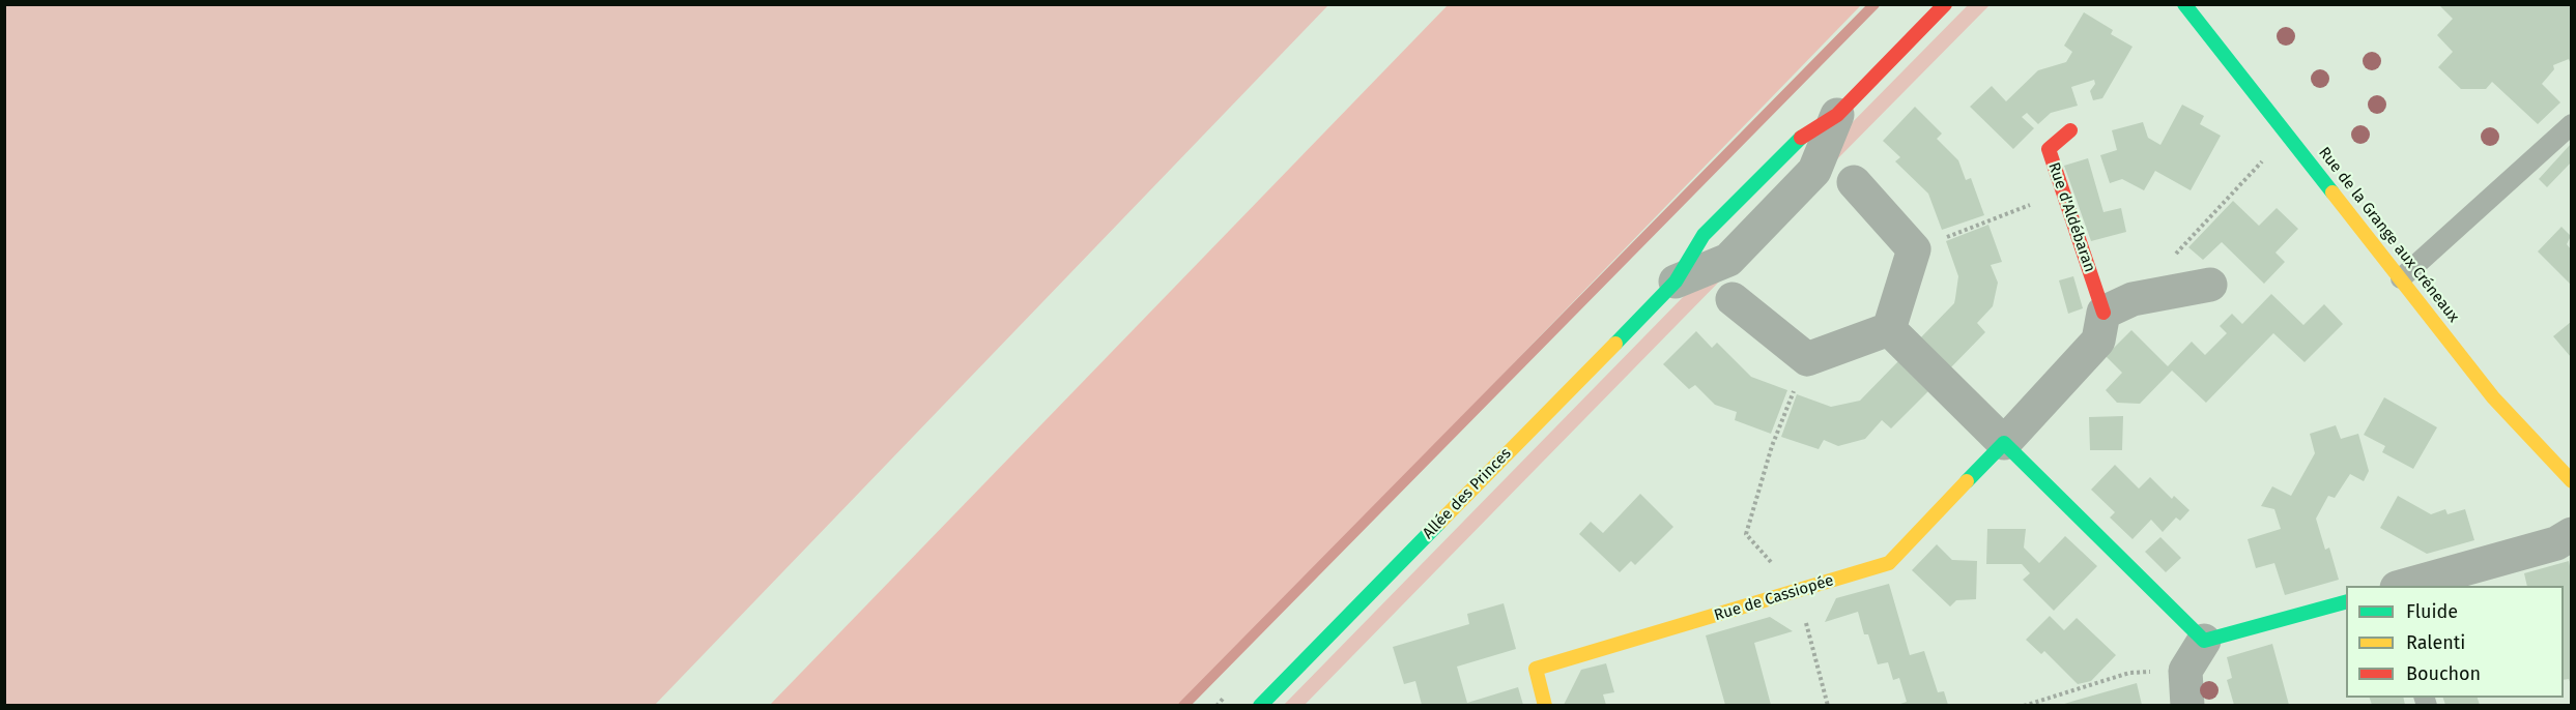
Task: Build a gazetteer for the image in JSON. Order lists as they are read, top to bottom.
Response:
{
  "streets": {
    "street": [
      "Rue d'Aldébaran",
      "Rue de la Grange aux Créneaux",
      "Allée des Princes",
      "Rue de Cassiopée"
    ]
  },
  "legend": ["Fluide", "Ralenti", "Bouchon"]
}
